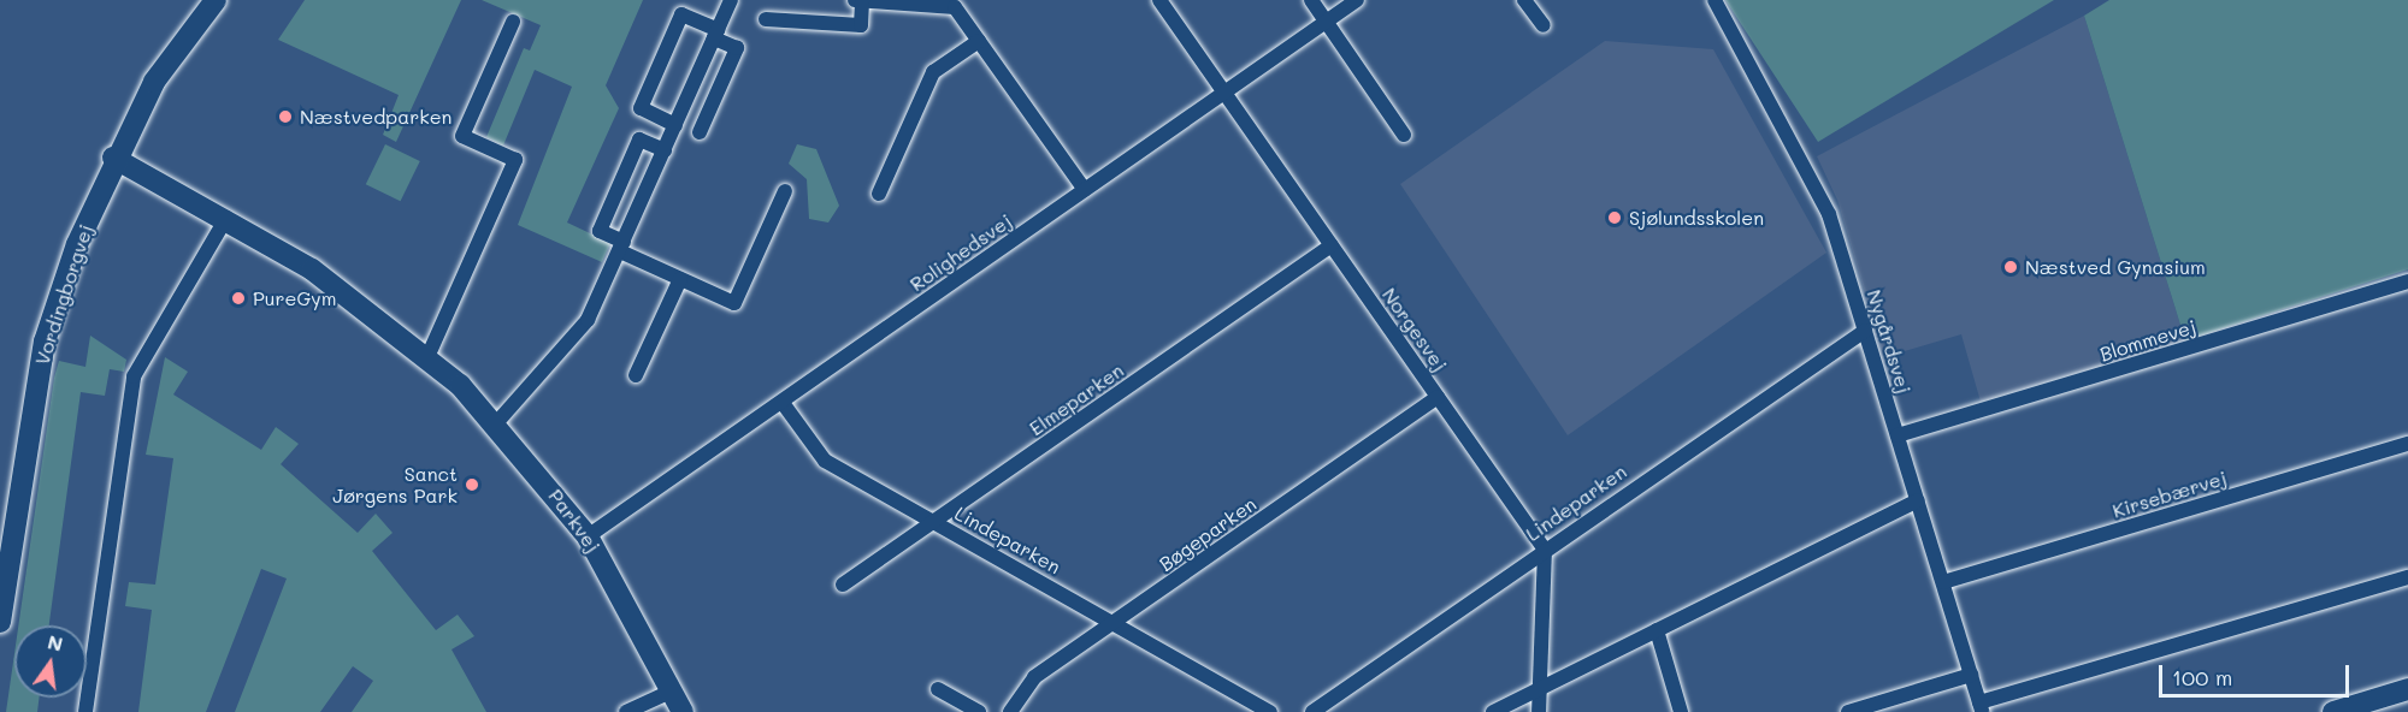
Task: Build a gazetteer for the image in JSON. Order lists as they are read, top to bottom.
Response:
{
  "streets": {
    "street": [
      "Rolighedsvej",
      "Vordingborgvej",
      "Norgesvej",
      "Blommevej",
      "Nygårdsvej",
      "Elmeparken",
      "Kirsebærvej",
      "Lindeparken",
      "Parkvej",
      "Bøgeparken"
    ]
  },
  "crossings": [
    ["Rolighedsvej", "Norgesvej"],
    ["Rolighedsvej", "Lindeparken"],
    ["Rolighedsvej", "Parkvej"],
    ["Vordingborgvej", "Parkvej"],
    ["Norgesvej", "Elmeparken"],
    ["Norgesvej", "Lindeparken"],
    ["Norgesvej", "Bøgeparken"],
    ["Blommevej", "Nygårdsvej"],
    ["Nygårdsvej", "Kirsebærvej"],
    ["Nygårdsvej", "Lindeparken"],
    ["Elmeparken", "Lindeparken"],
    ["Lindeparken", "Bøgeparken"]
  ],
  "places": [
    "Næstvedparken",
    "Sjølundsskolen",
    "Næstved Gynasium",
    "PureGym",
    "Sanct Jørgens Park"
  ],
  "scale_bar": "100 m",
  "north": "top"
}
